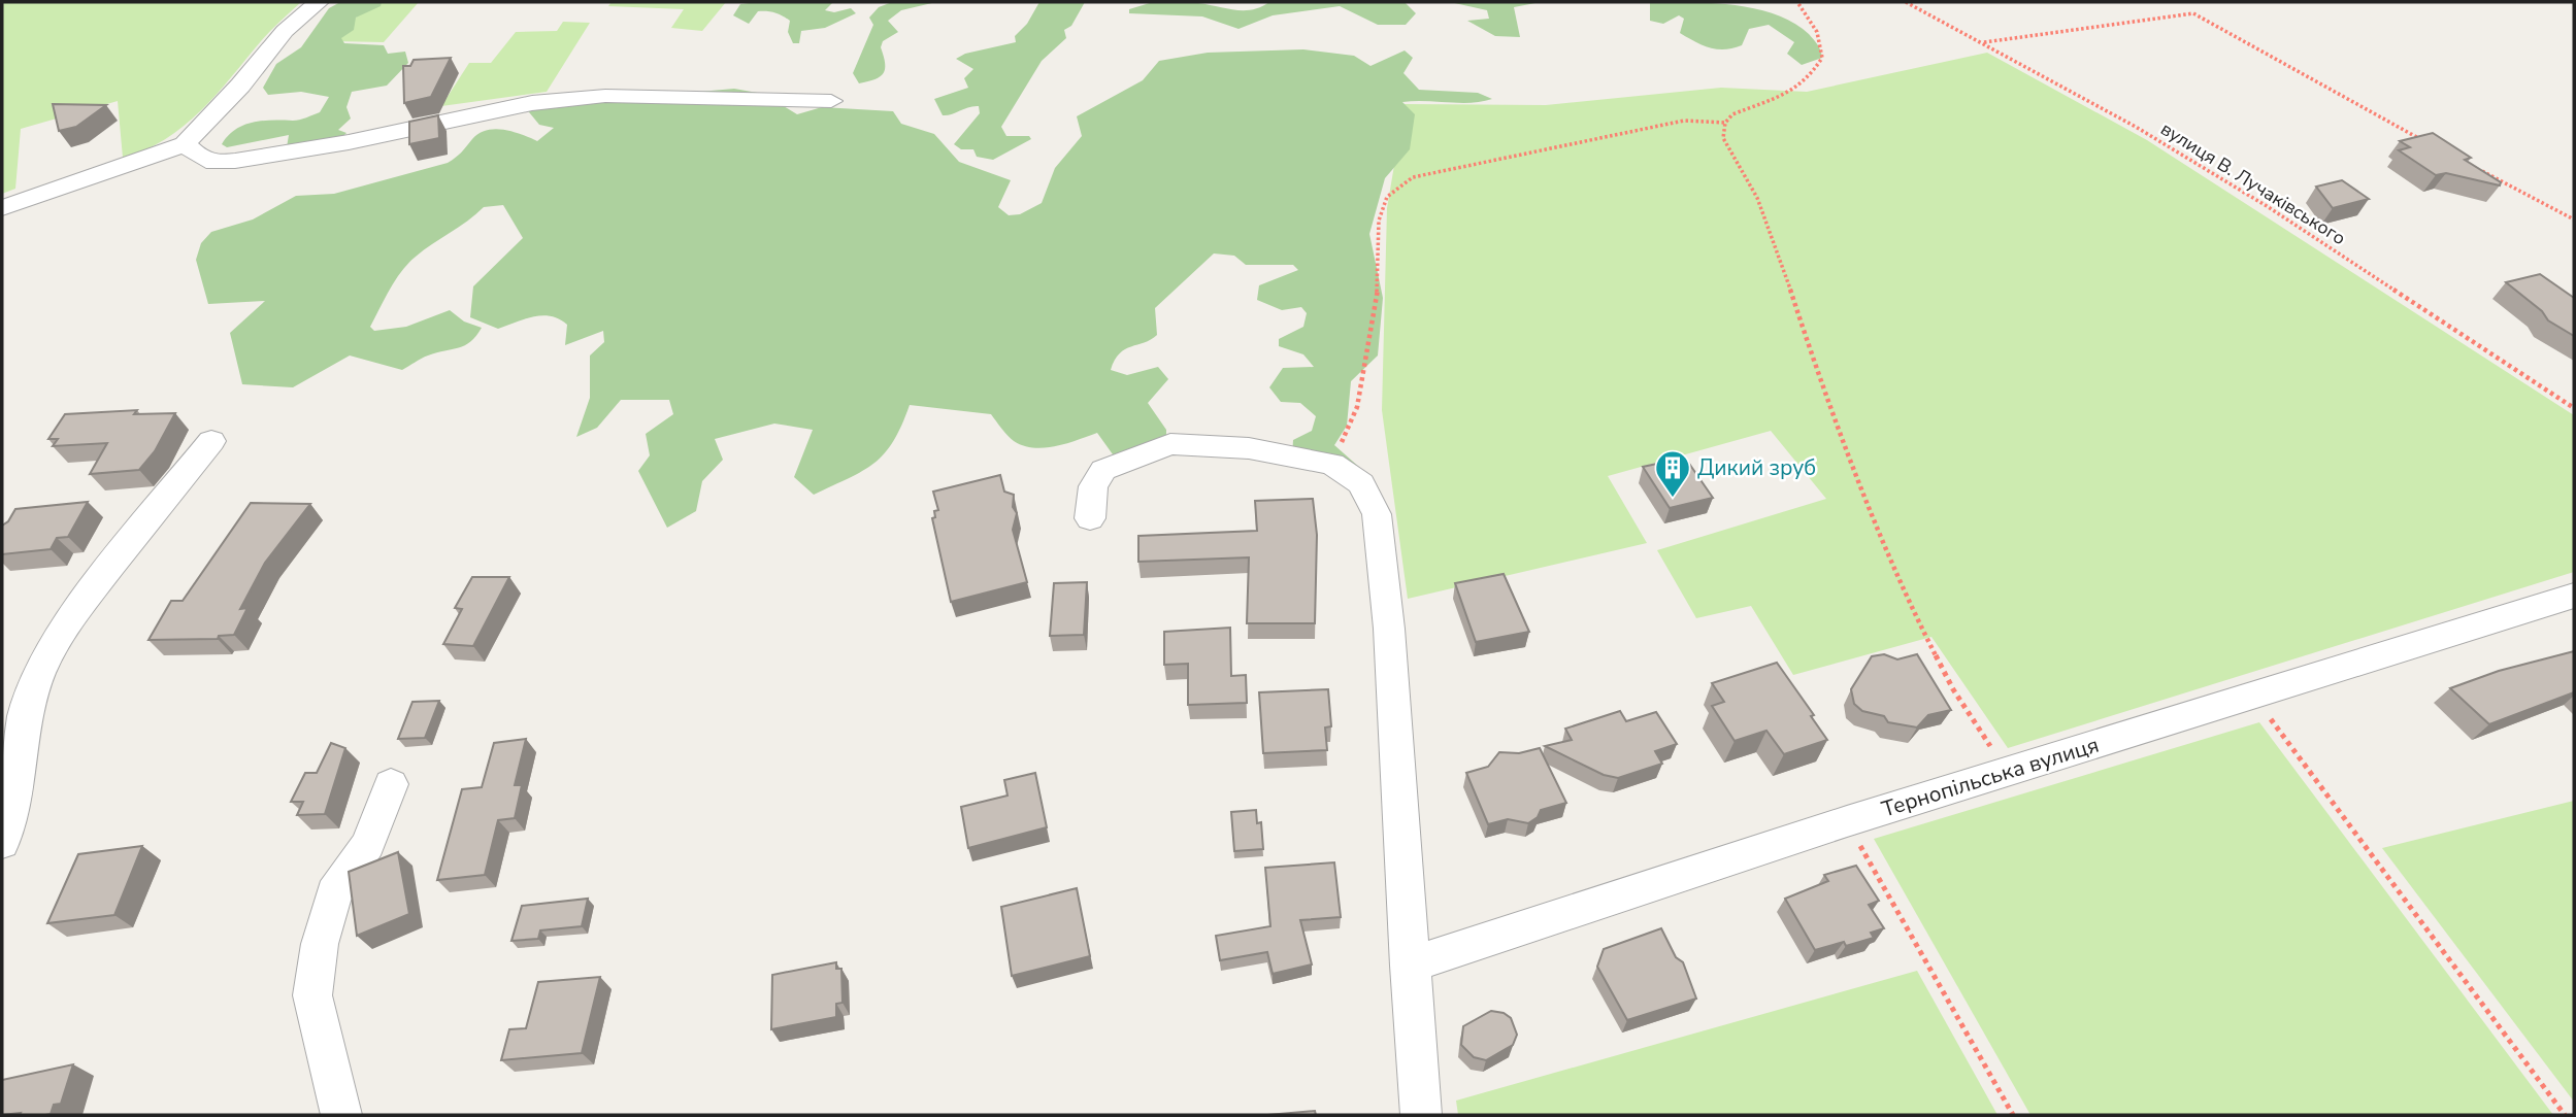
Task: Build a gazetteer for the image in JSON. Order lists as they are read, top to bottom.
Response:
{
  "streets": {
    "street": ["Тернопільська вулиця"],
    "path": ["вулиця В. Лучаківського"]
  },
  "places": {
    "building": ["Дикий зруб"]
  }
}
